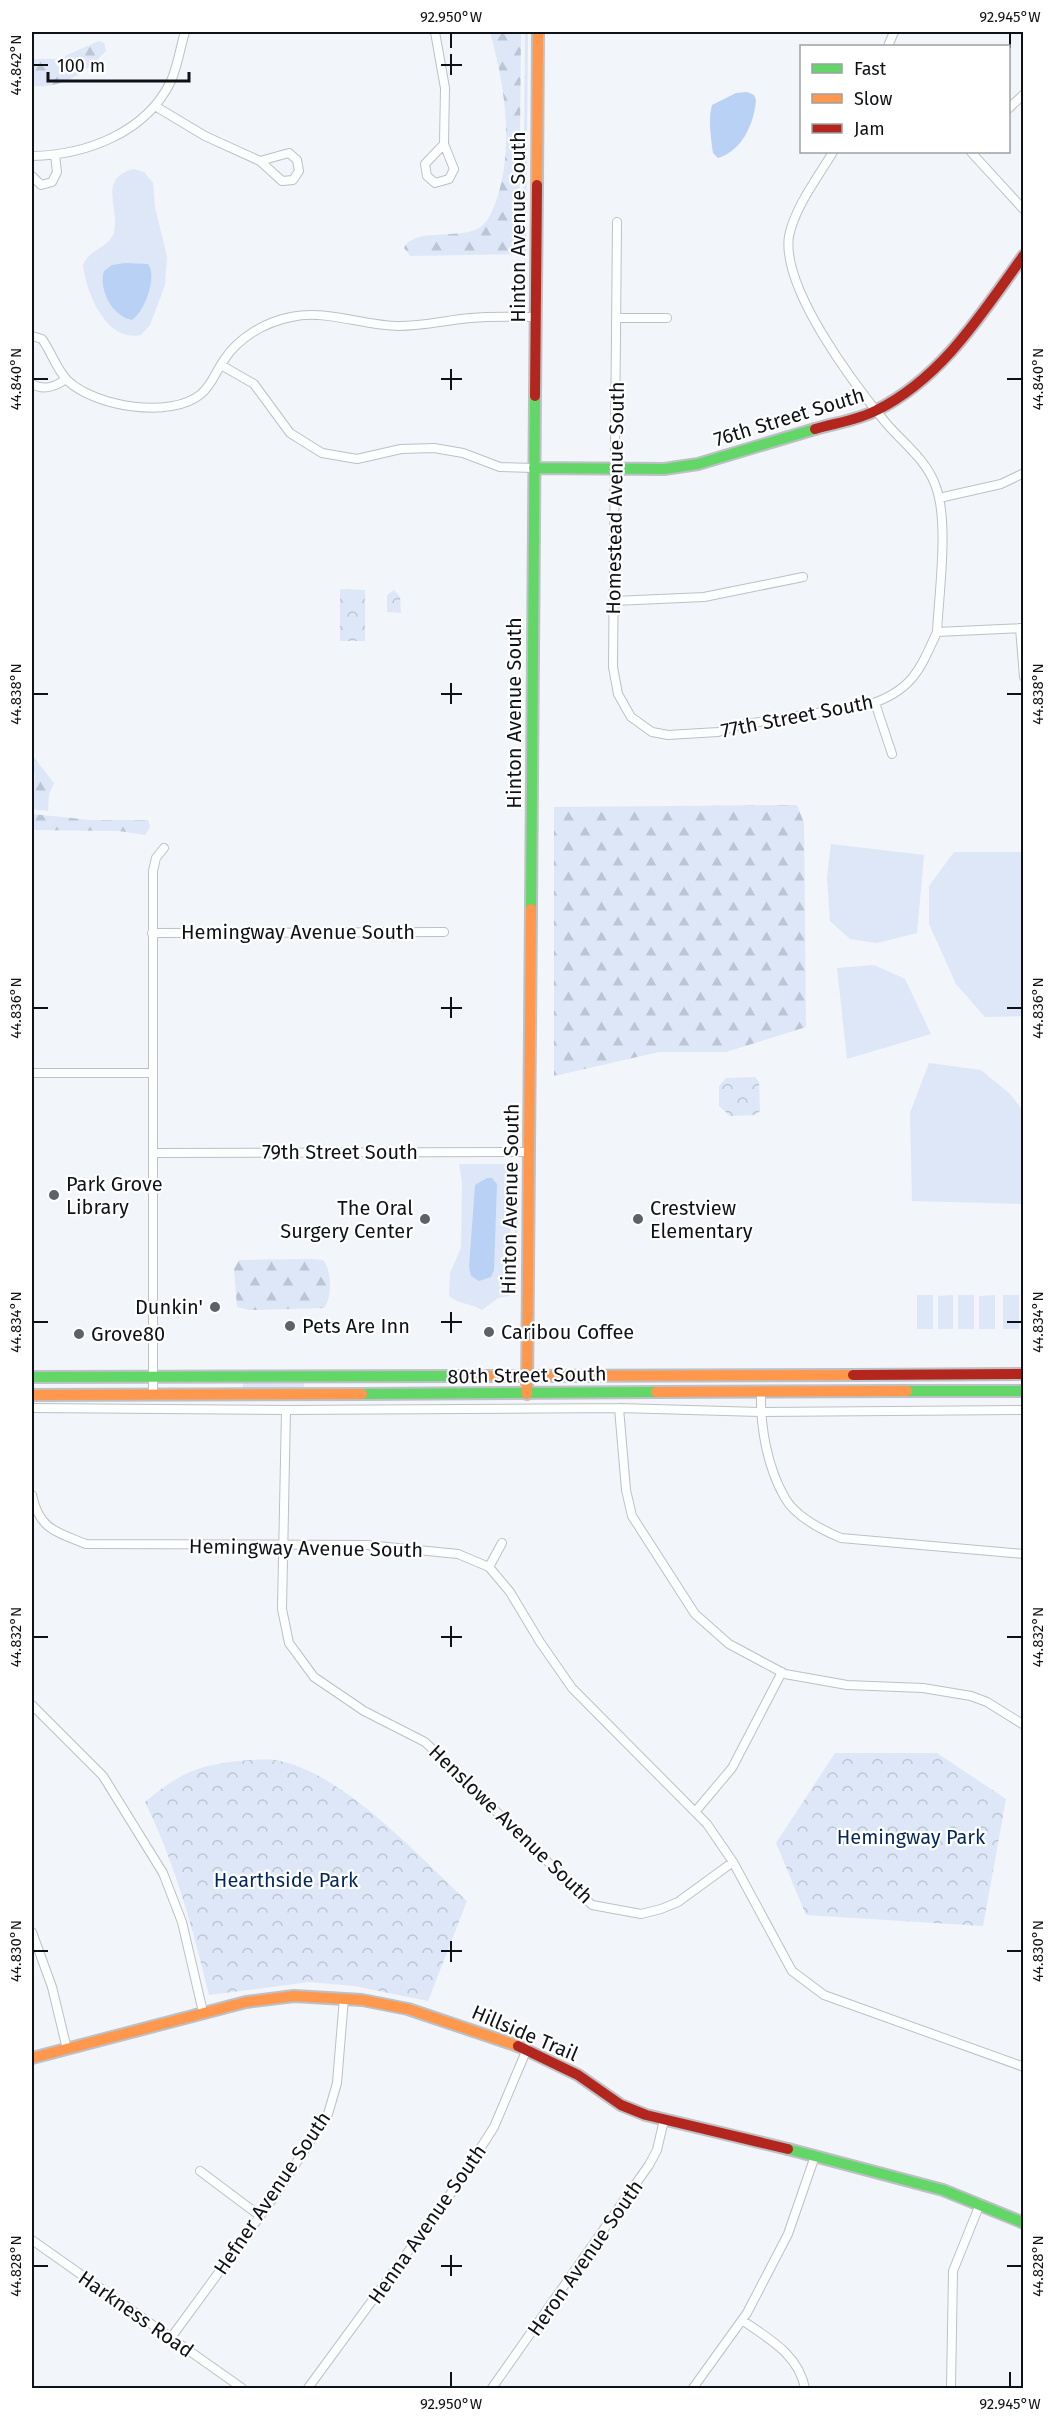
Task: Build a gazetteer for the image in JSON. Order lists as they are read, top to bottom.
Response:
{
  "streets": {
    "main road": [
      "Hinton Avenue South",
      "76th Street South",
      "80th Street South",
      "Hillside Trail"
    ],
    "street": [
      "Homestead Avenue South",
      "77th Street South",
      "Hemingway Avenue South",
      "79th Street South",
      "Henslowe Avenue South",
      "Hefner Avenue South",
      "Henna Avenue South",
      "Heron Avenue South",
      "Harkness Road"
    ]
  },
  "crossings": [
    ["Hinton Avenue South", "76th Street South"],
    ["Hinton Avenue South", "79th Street South"],
    ["Hinton Avenue South", "80th Street South"],
    ["76th Street South", "Homestead Avenue South"],
    ["Homestead Avenue South", "77th Street South"],
    ["Hemingway Avenue South", "79th Street South"],
    ["Hemingway Avenue South", "80th Street South"],
    ["Hemingway Avenue South", "Henslowe Avenue South"],
    ["80th Street South", "Henslowe Avenue South"],
    ["Hillside Trail", "Hefner Avenue South"],
    ["Hillside Trail", "Henna Avenue South"],
    ["Hillside Trail", "Heron Avenue South"],
    ["Hefner Avenue South", "Harkness Road"]
  ],
  "parks": ["Hemingway Park", "Hearthside Park"],
  "places": [
    "Park Grove Library",
    "The Oral Surgery Center",
    "Crestview Elementary",
    "Dunkin'",
    "Pets Are Inn",
    "Caribou Coffee",
    "Grove80"
  ],
  "legend": ["Fast", "Slow", "Jam"],
  "scale_bar": "100 m",
  "coordinates": [
    "92.950°W",
    "92.945°W",
    "44.842°N",
    "44.840°N",
    "44.838°N",
    "44.836°N",
    "44.834°N",
    "44.832°N",
    "44.830°N",
    "44.828°N"
  ]
}
